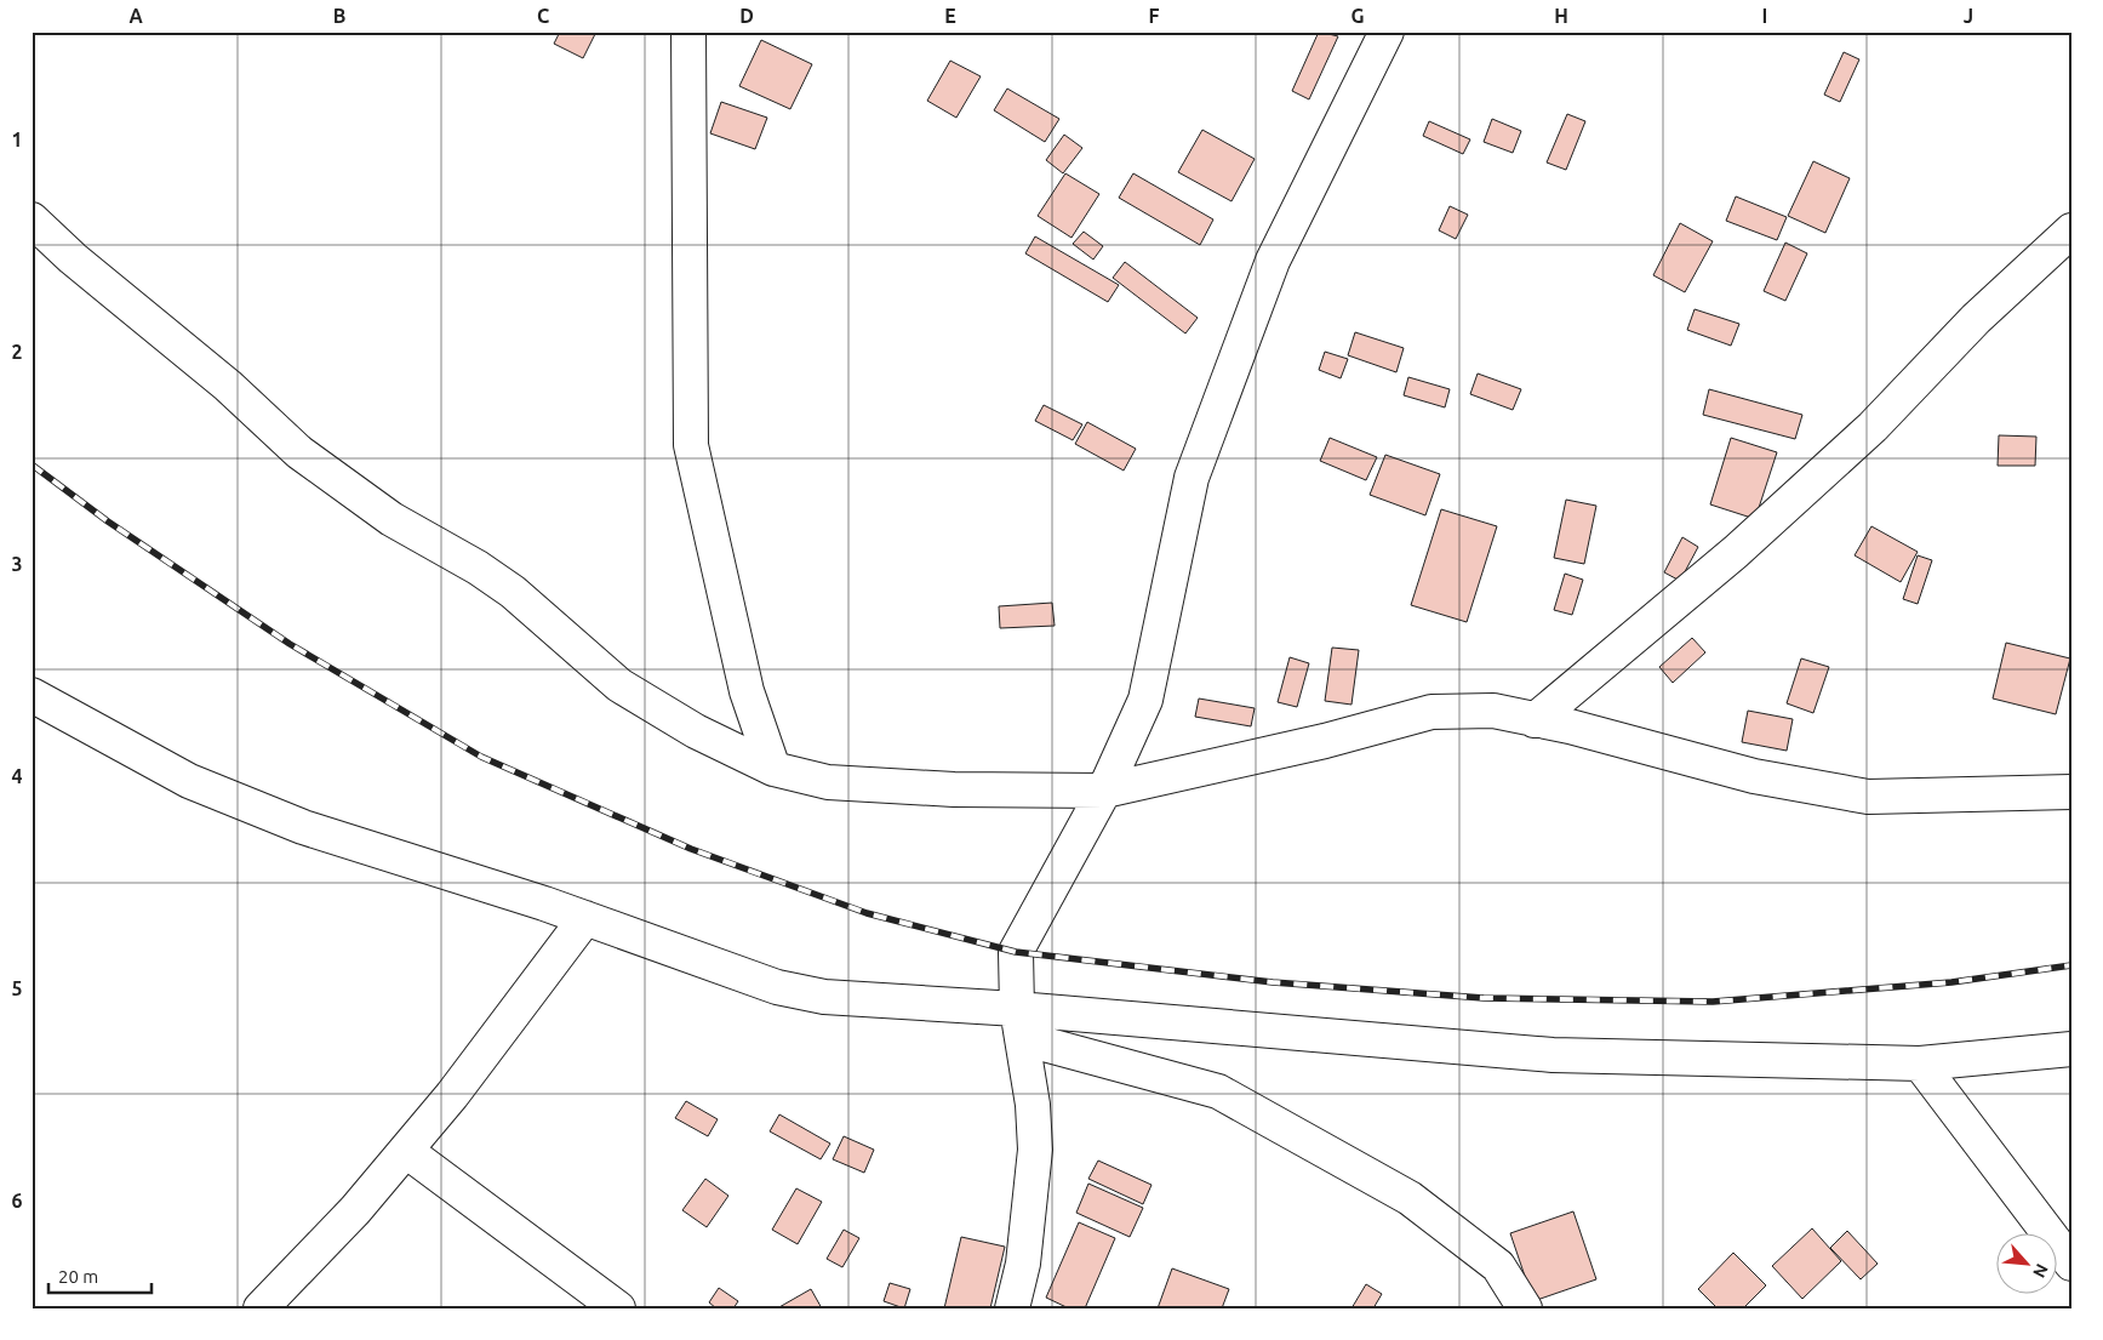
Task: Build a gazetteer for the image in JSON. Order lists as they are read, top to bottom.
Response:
{
  "scale_bar": "20 m",
  "north": "bottom right",
  "grid": {
    "columns": [
      "A",
      "B",
      "C",
      "D",
      "E",
      "F",
      "G",
      "H",
      "I",
      "J"
    ],
    "rows": [
      "1",
      "2",
      "3",
      "4",
      "5",
      "6"
    ]
  }
}
